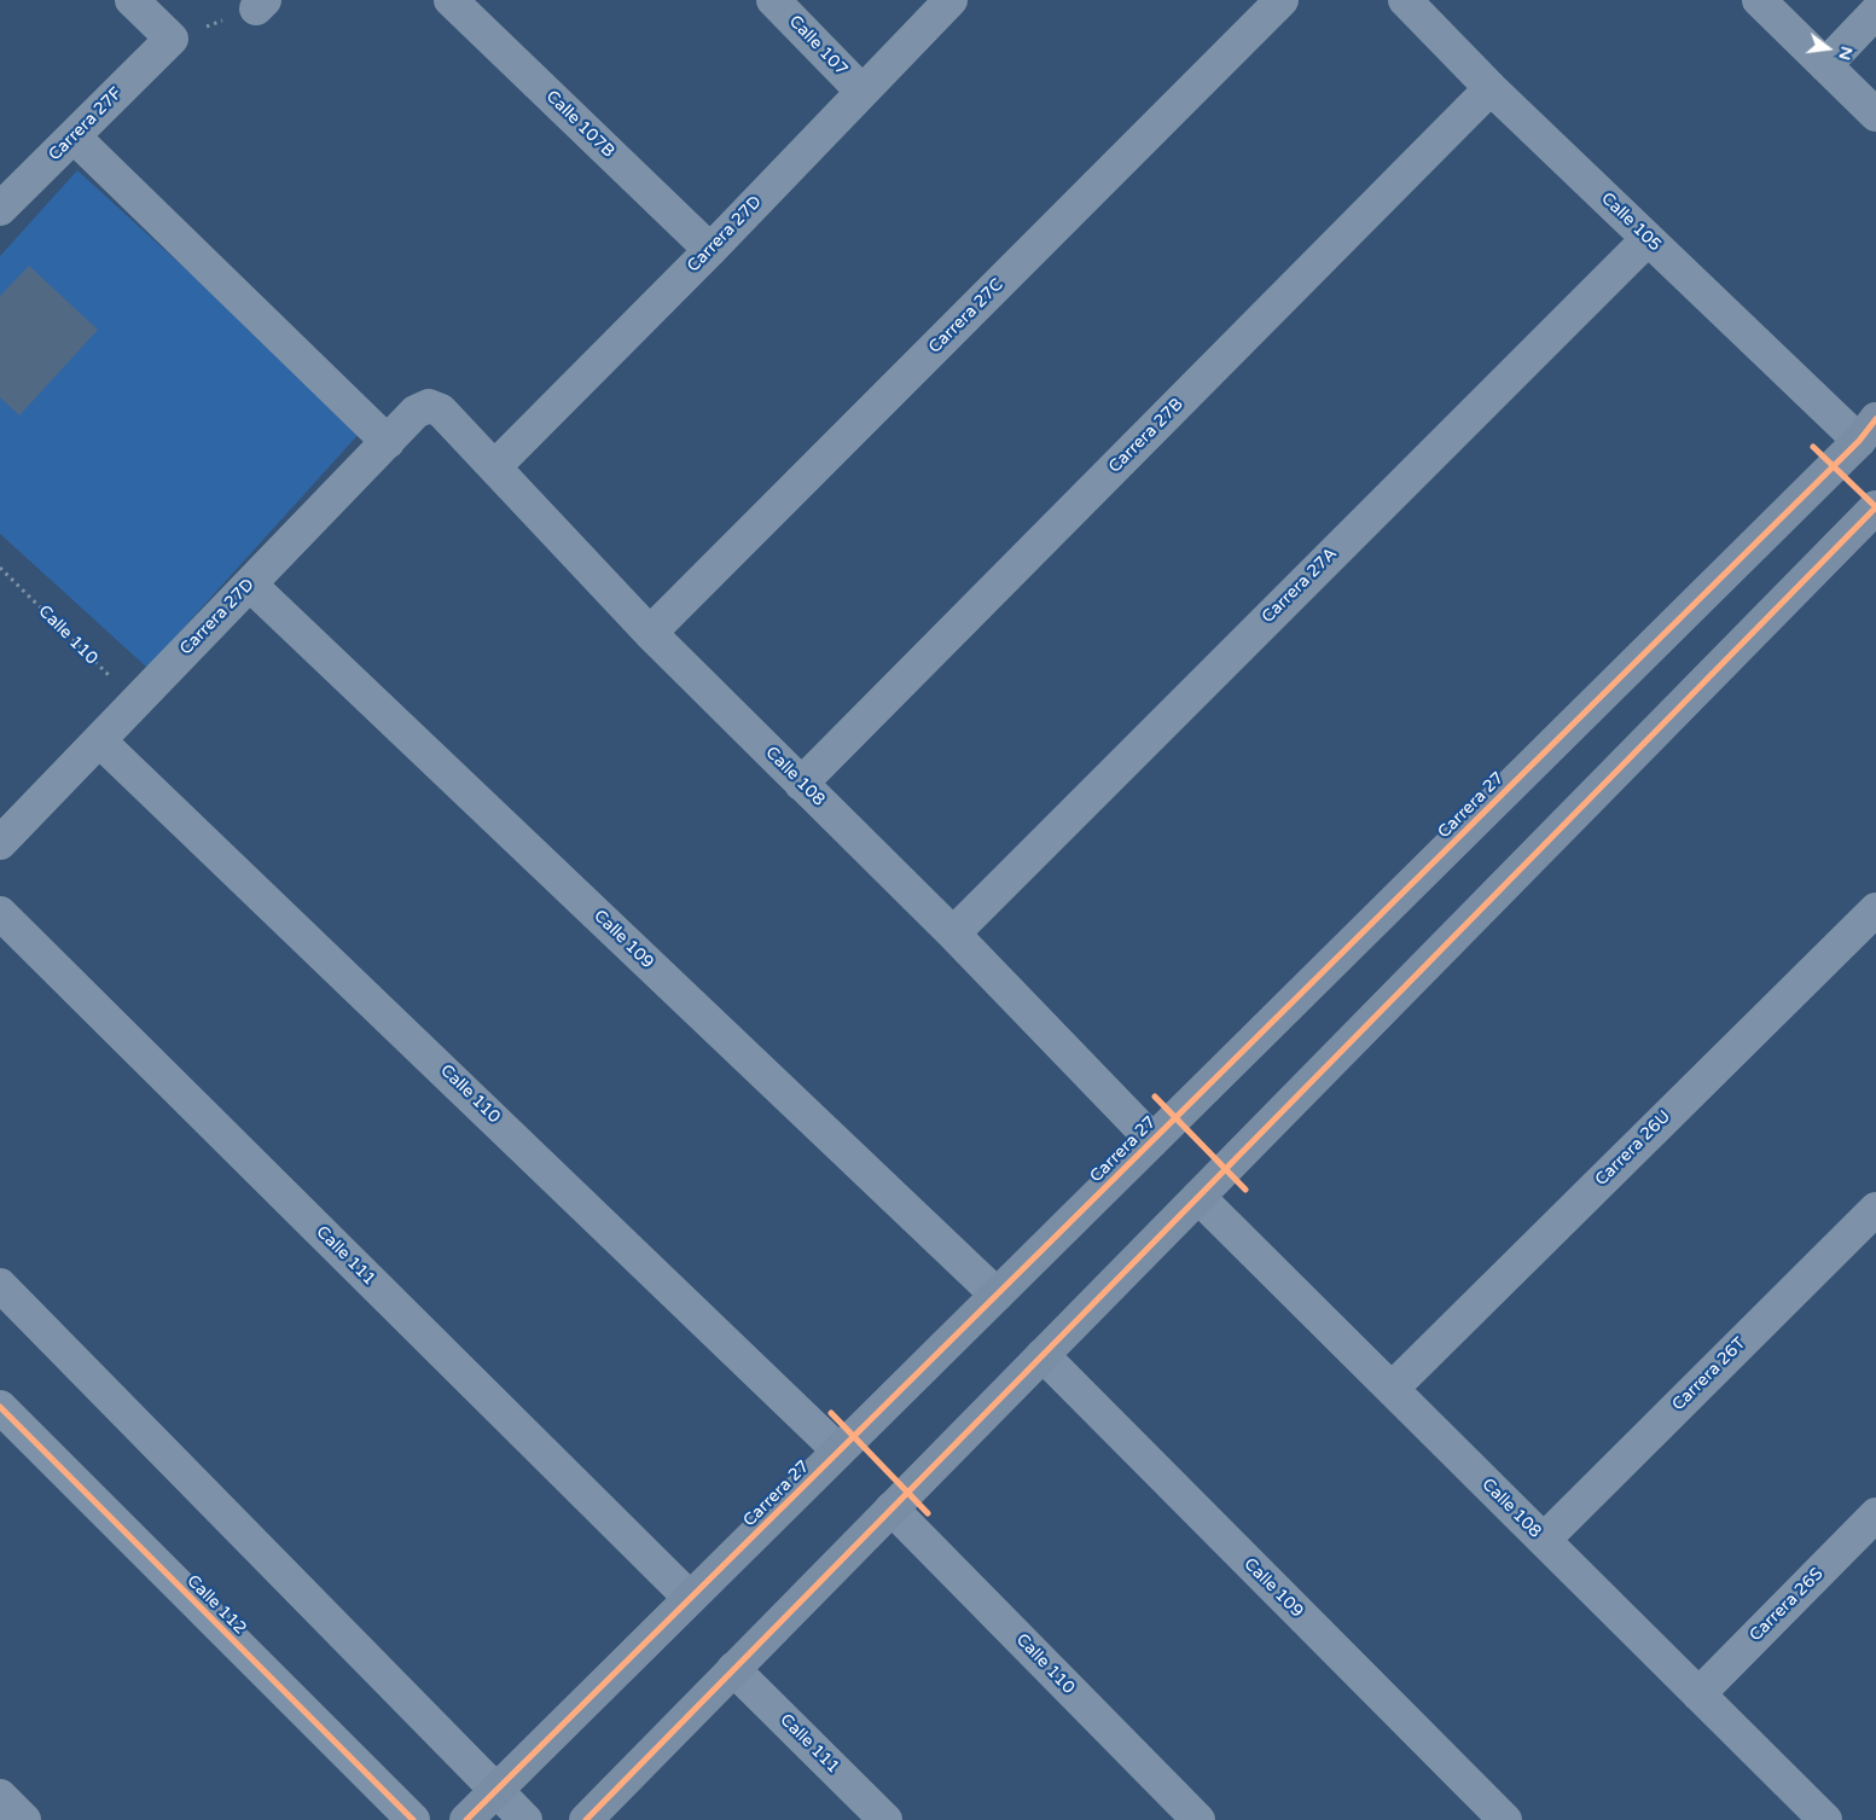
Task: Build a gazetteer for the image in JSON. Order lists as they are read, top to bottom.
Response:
{
  "streets": {
    "main road": ["Carrera 27"],
    "street": [
      "Calle 107",
      "Carrera 27F",
      "Calle 107B",
      "Calle 105",
      "Carrera 27D",
      "Carrera 27C",
      "Carrera 27B",
      "Carrera 27A",
      "Calle 110",
      "Calle 108",
      "Calle 109",
      "Carrera 26U",
      "Calle 111",
      "Carrera 26T",
      "Calle 112",
      "Carrera 26S"
    ]
  },
  "crossings": [
    ["Calle 107", "Carrera 27D"],
    ["Calle 107B", "Carrera 27D"],
    ["Calle 105", "Carrera 27B"],
    ["Calle 105", "Carrera 27A"],
    ["Calle 105", "Carrera 27"],
    ["Carrera 27D", "Calle 110"],
    ["Carrera 27D", "Calle 108"],
    ["Carrera 27D", "Calle 109"],
    ["Carrera 27C", "Calle 108"],
    ["Carrera 27B", "Calle 108"],
    ["Carrera 27A", "Calle 108"],
    ["Calle 110", "Carrera 27"],
    ["Calle 108", "Carrera 27"],
    ["Calle 108", "Carrera 26U"],
    ["Calle 108", "Carrera 26T"],
    ["Calle 108", "Carrera 26S"],
    ["Carrera 27", "Calle 109"],
    ["Carrera 27", "Calle 111"]
  ],
  "north": "right"
}
